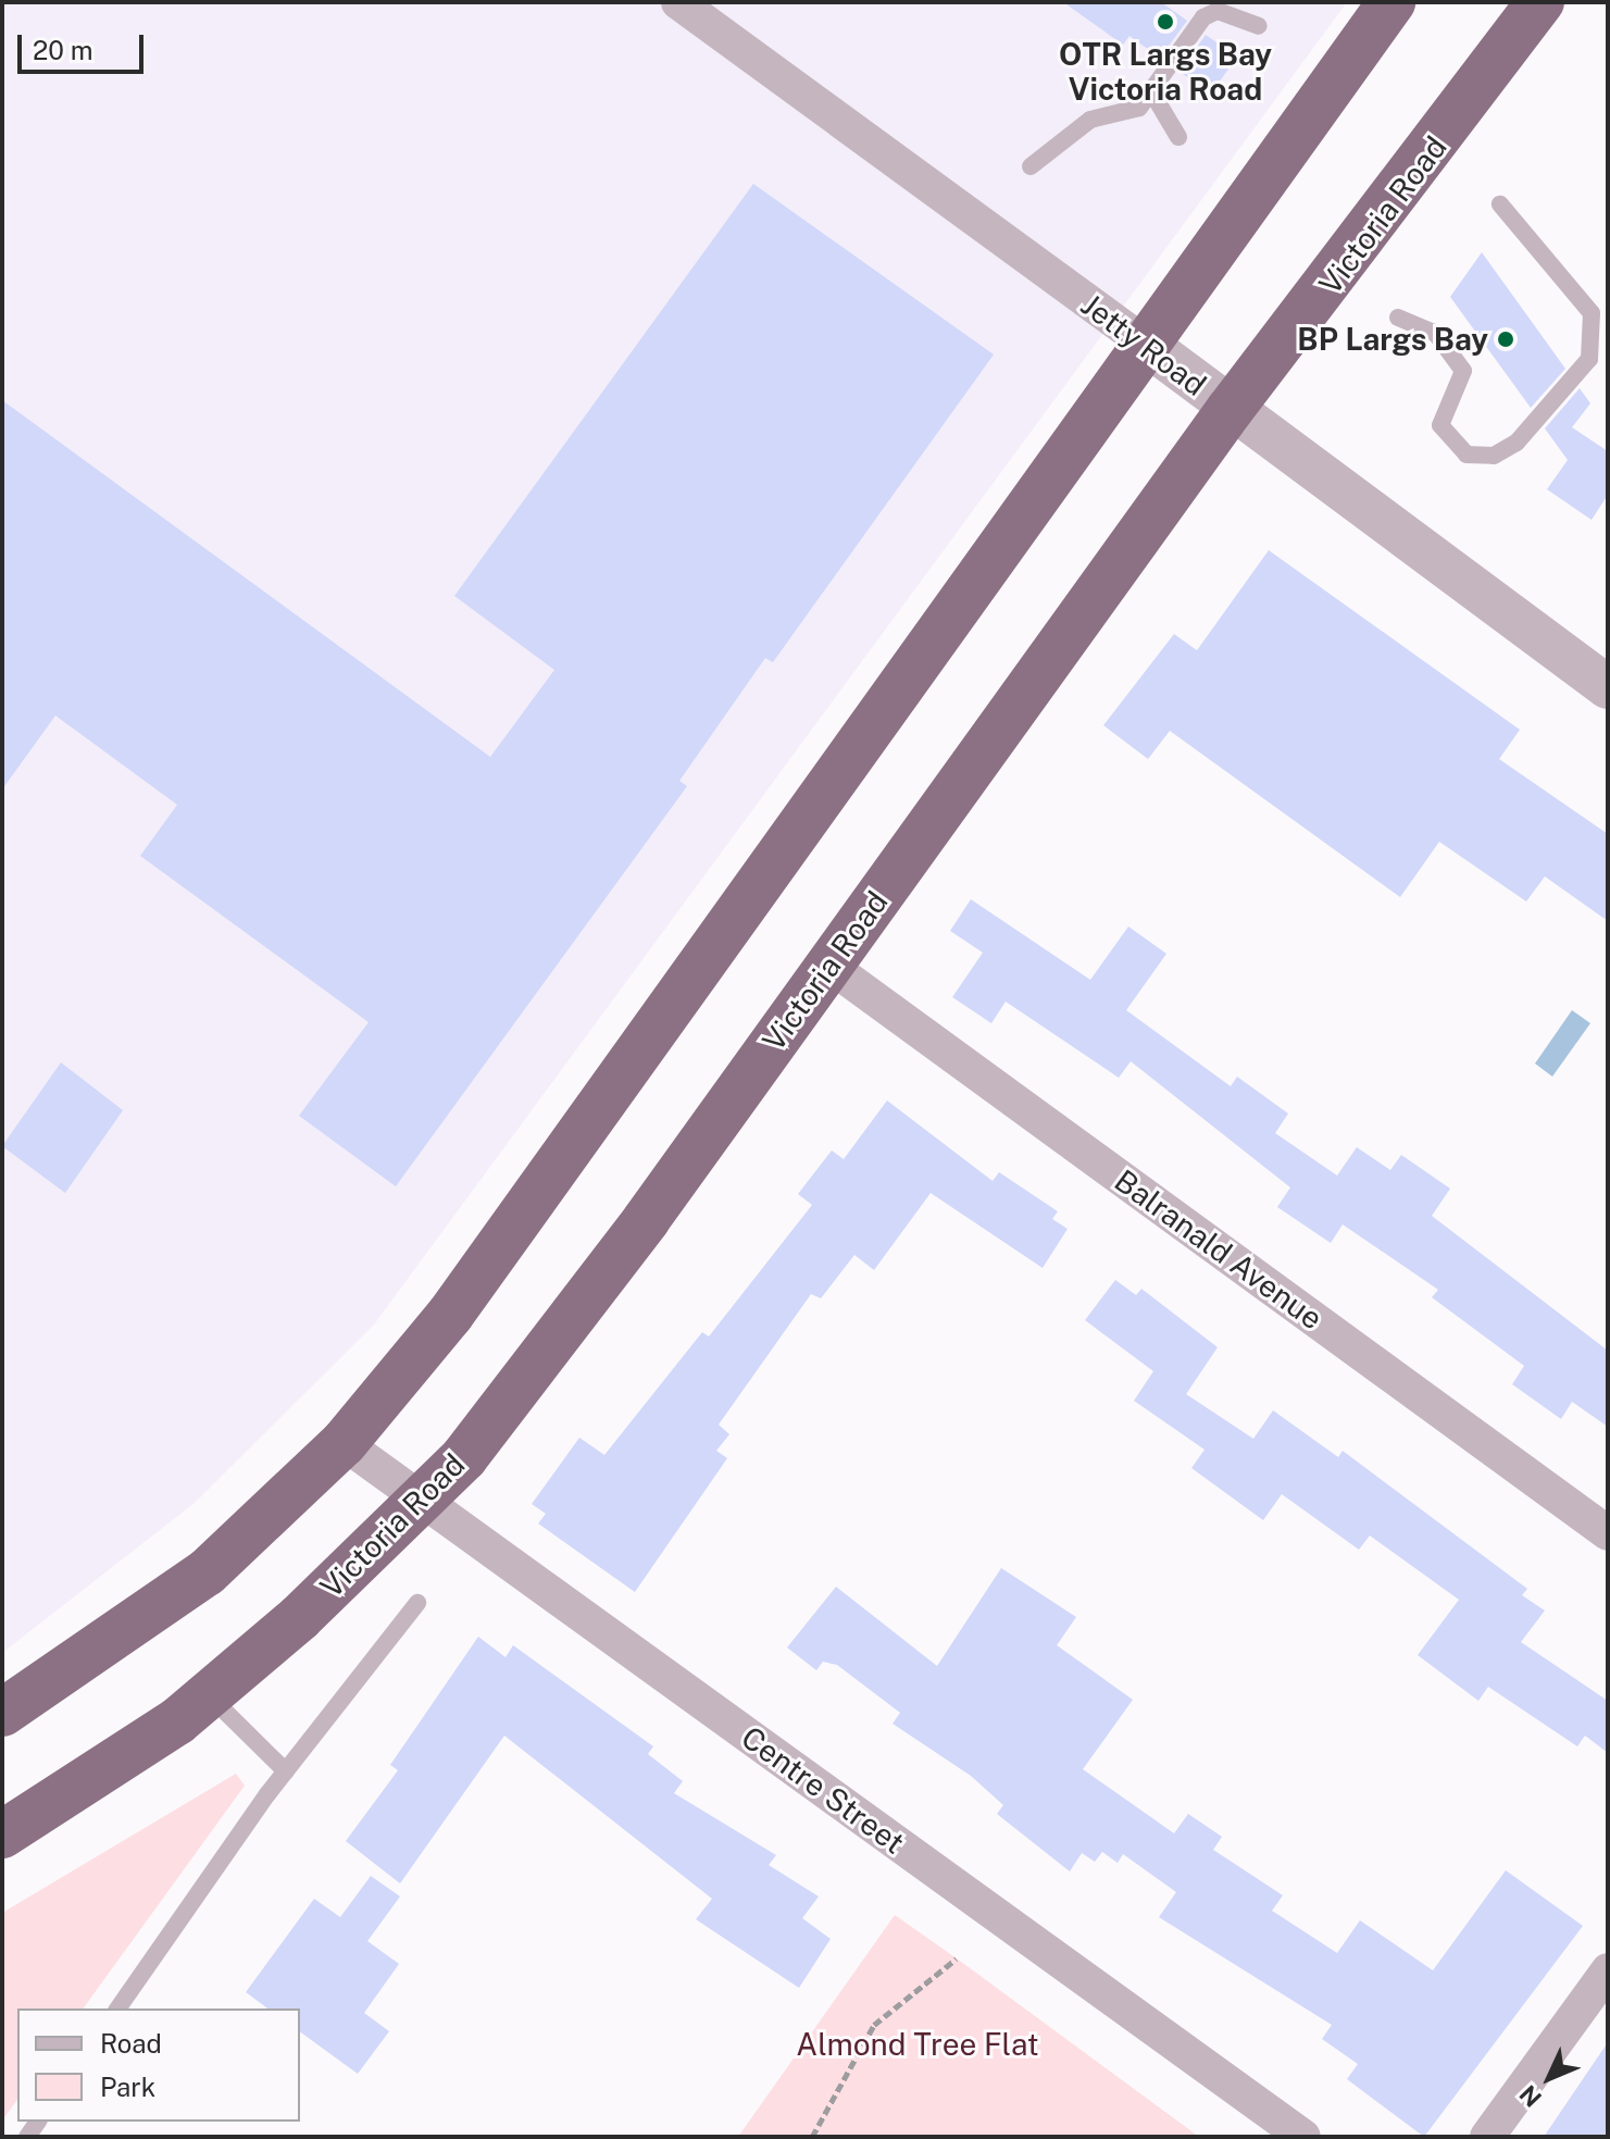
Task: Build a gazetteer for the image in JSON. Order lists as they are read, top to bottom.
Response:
{
  "streets": {
    "highway": ["Victoria Road"],
    "street": ["Jetty Road", "Balranald Avenue", "Centre Street"]
  },
  "crossings": [
    ["Victoria Road", "Jetty Road"],
    ["Victoria Road", "Balranald Avenue"],
    ["Victoria Road", "Centre Street"]
  ],
  "parks": ["Almond Tree Flat"],
  "places": ["OTR Largs Bay Victoria Road", "BP Largs Bay"],
  "legend": ["Road", "Park"],
  "scale_bar": "20 m",
  "north": "bottom left"
}
